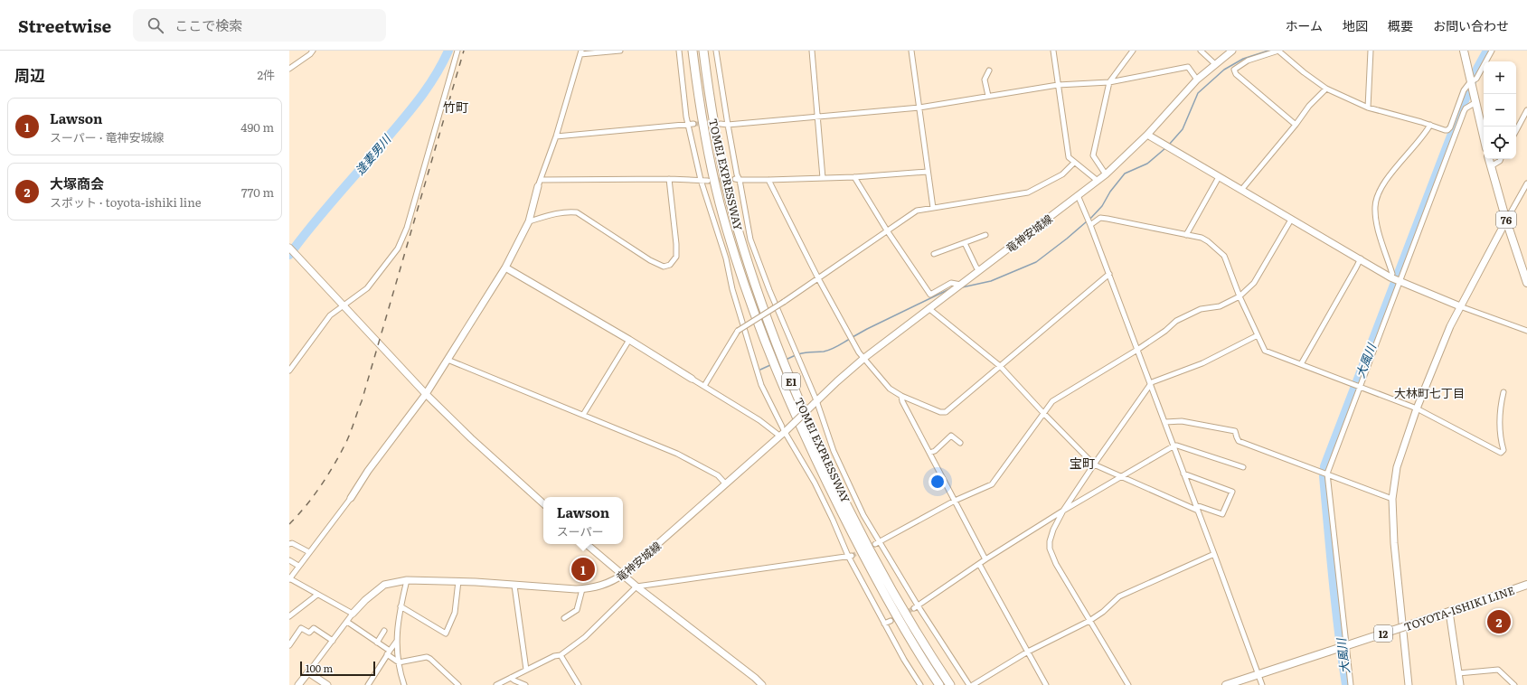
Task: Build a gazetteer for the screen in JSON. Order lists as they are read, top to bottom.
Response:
{
  "streets": {
    "highway": ["TOMEI EXPRESSWAY", "E1"],
    "main road": ["76", "TOYOTA-ISHIKI LINE", "12"],
    "street": ["竜神安城線"]
  },
  "districts": ["竹町", "大林町七丁目", "宝町"],
  "water": ["逢妻男川", "大風川"],
  "scale_bar": "100 m",
  "page": {
    "header": "Streetwise",
    "search": "ここで検索",
    "nav": [
      "ホーム",
      "地図",
      "概要",
      "お問い合わせ"
    ],
    "heading": ["周辺", "2件"],
    "map_buttons": ["+", "−"],
    "list": [
      {
        "mark": "1",
        "name": "Lawson",
        "note": "スーパー · 竜神安城線",
        "value": "490 m"
      },
      {
        "mark": "2",
        "name": "大塚商会",
        "note": "スポット · toyota-ishiki line",
        "value": "770 m"
      }
    ],
    "popup": ["Lawson", "スーパー"],
    "pins": ["1", "2"],
    "scale": "100 m"
  }
}
